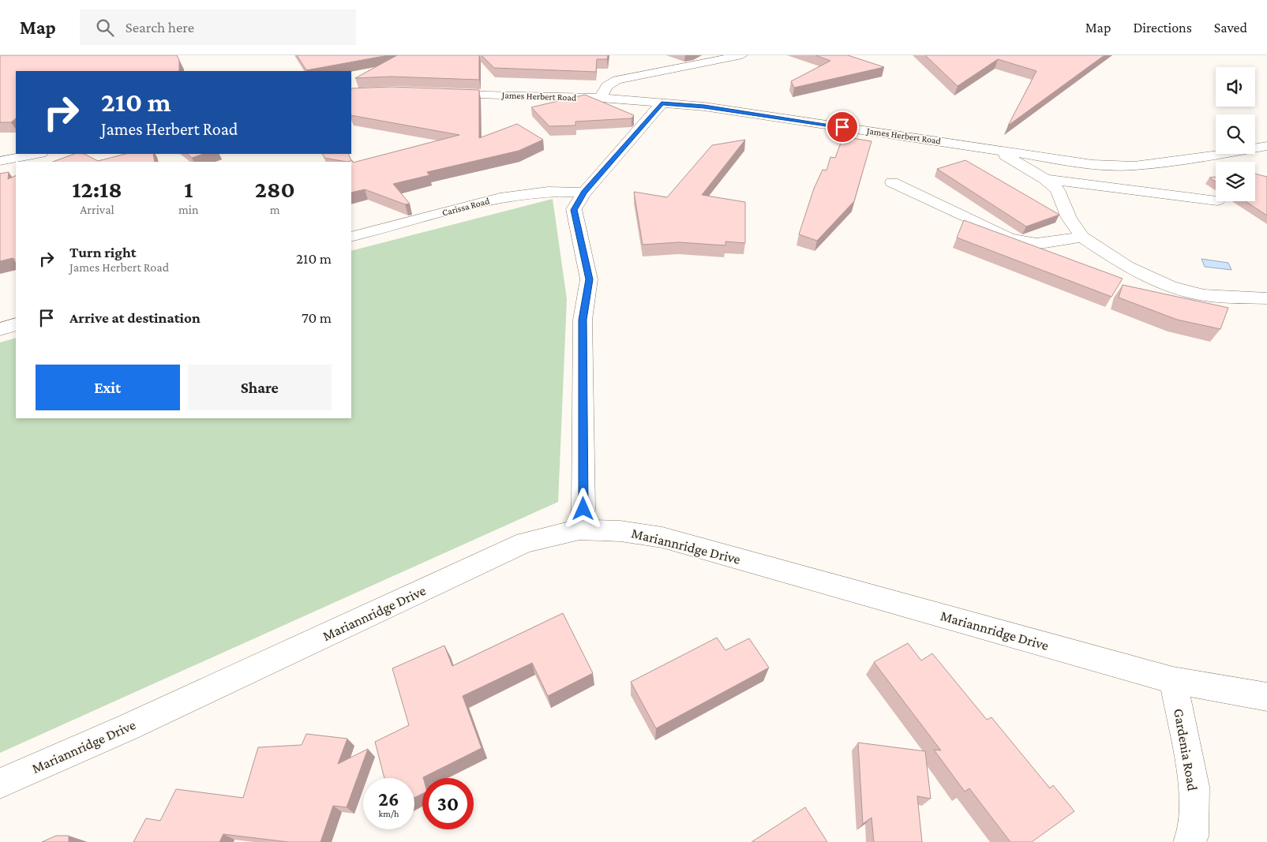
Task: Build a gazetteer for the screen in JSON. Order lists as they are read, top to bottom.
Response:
{
  "streets": {
    "street": [
      "James Herbert Road",
      "Carissa Road",
      "Mariannridge Drive",
      "Gardenia Road"
    ]
  },
  "crossings": [
    ["Mariannridge Drive", "Gardenia Road"]
  ],
  "page": {
    "header": "Map",
    "search": "Search here",
    "nav": ["Map", "Directions", "Saved"],
    "turn": ["210 m", "James Herbert Road"],
    "eta": [
      "12:18",
      "Arrival",
      "1",
      "min",
      "280",
      "m"
    ],
    "list": [
      {
        "name": "Turn right",
        "note": "James Herbert Road",
        "value": "210 m"
      },
      {
        "name": "Arrive at destination",
        "value": "70 m"
      }
    ],
    "buttons": ["Exit", "Share"],
    "speed": "26 km/h",
    "limit": "30"
  }
}
